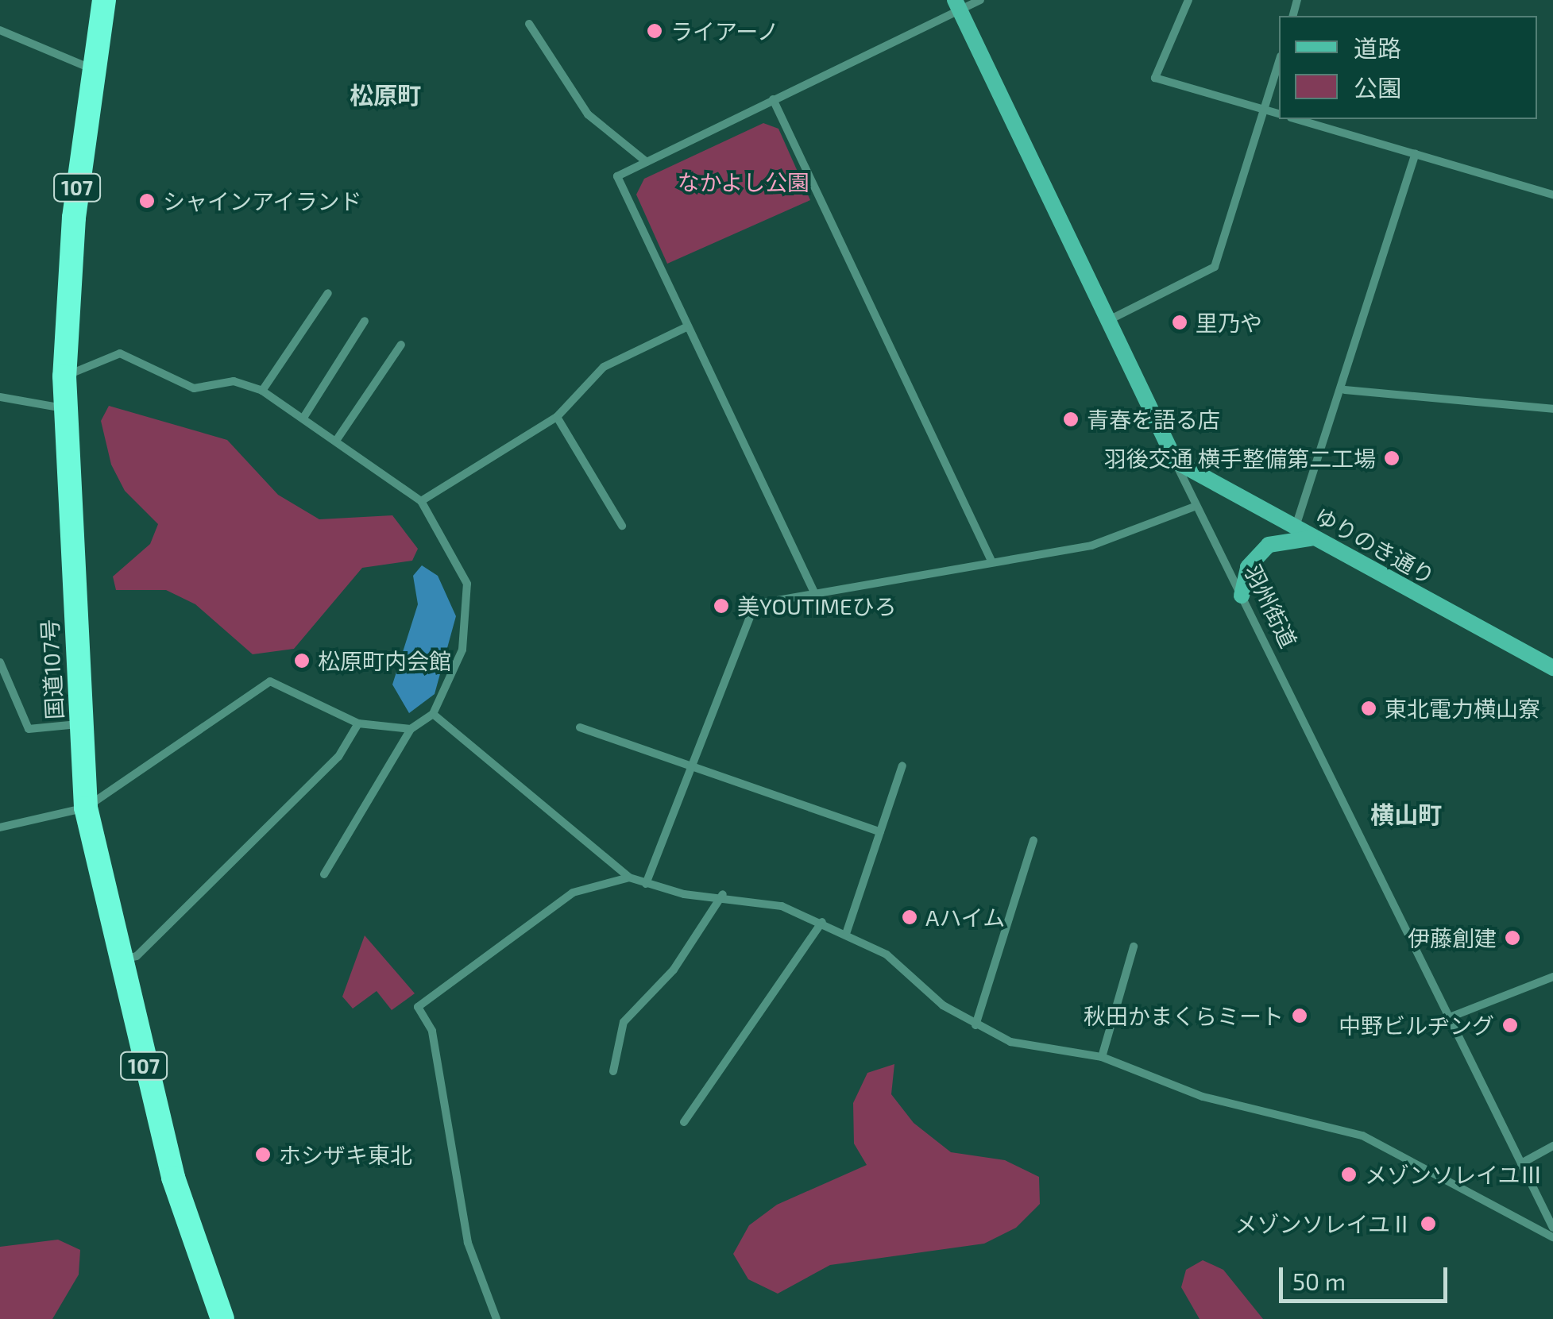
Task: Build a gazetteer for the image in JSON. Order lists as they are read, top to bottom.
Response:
{
  "streets": {
    "highway": ["107", "国道107号"],
    "street": ["ゆりのき通り", "羽州街道"]
  },
  "crossings": [
    ["ゆりのき通り", "羽州街道"]
  ],
  "districts": ["松原町", "横山町"],
  "parks": ["なかよし公園"],
  "places": [
    "ライアーノ",
    "シャインアイランド",
    "里乃や",
    "青春を語る店",
    "羽後交通 横手整備第二工場",
    "美YOUTIMEひろ",
    "松原町内会館",
    "東北電力横山寮",
    "Aハイム",
    "伊藤創建",
    "秋田かまくらミート",
    "中野ビルヂング",
    "ホシザキ東北",
    "メゾンソレイユⅢ",
    "メゾンソレイユⅡ"
  ],
  "legend": ["道路", "公園"],
  "scale_bar": "50 m"
}
